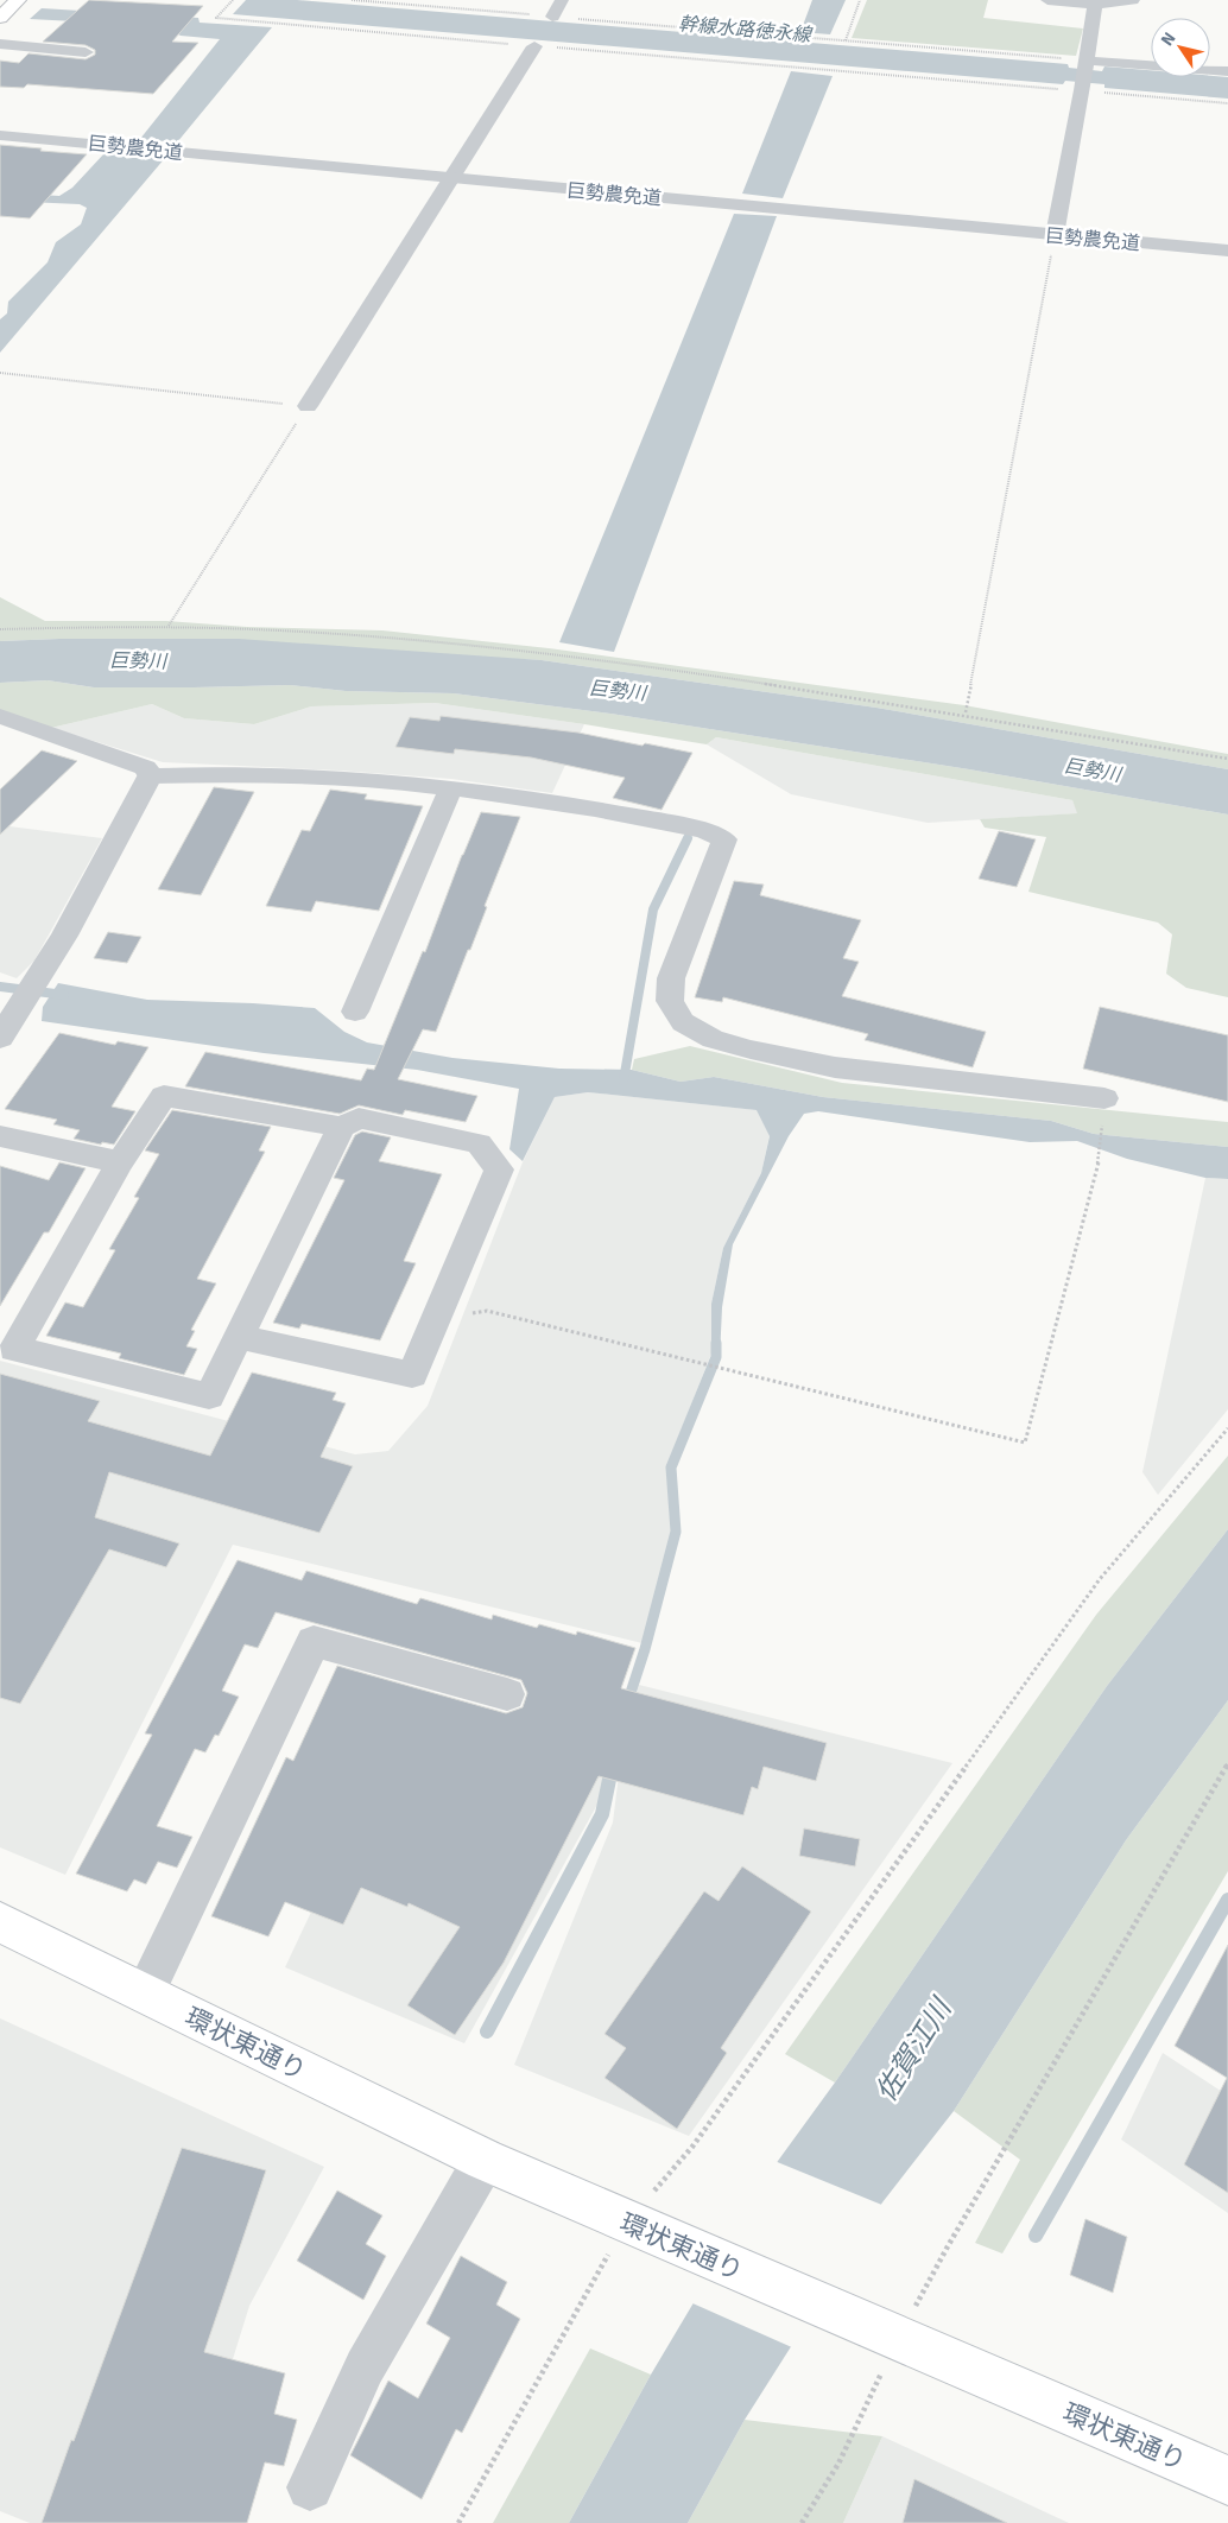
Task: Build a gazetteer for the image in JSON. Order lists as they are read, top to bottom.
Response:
{
  "streets": {
    "main road": ["環状東通り"],
    "street": ["巨勢農免道"]
  },
  "water": ["幹線水路徳永線", "巨勢川", "佐賀江川"],
  "north": "top left"
}
